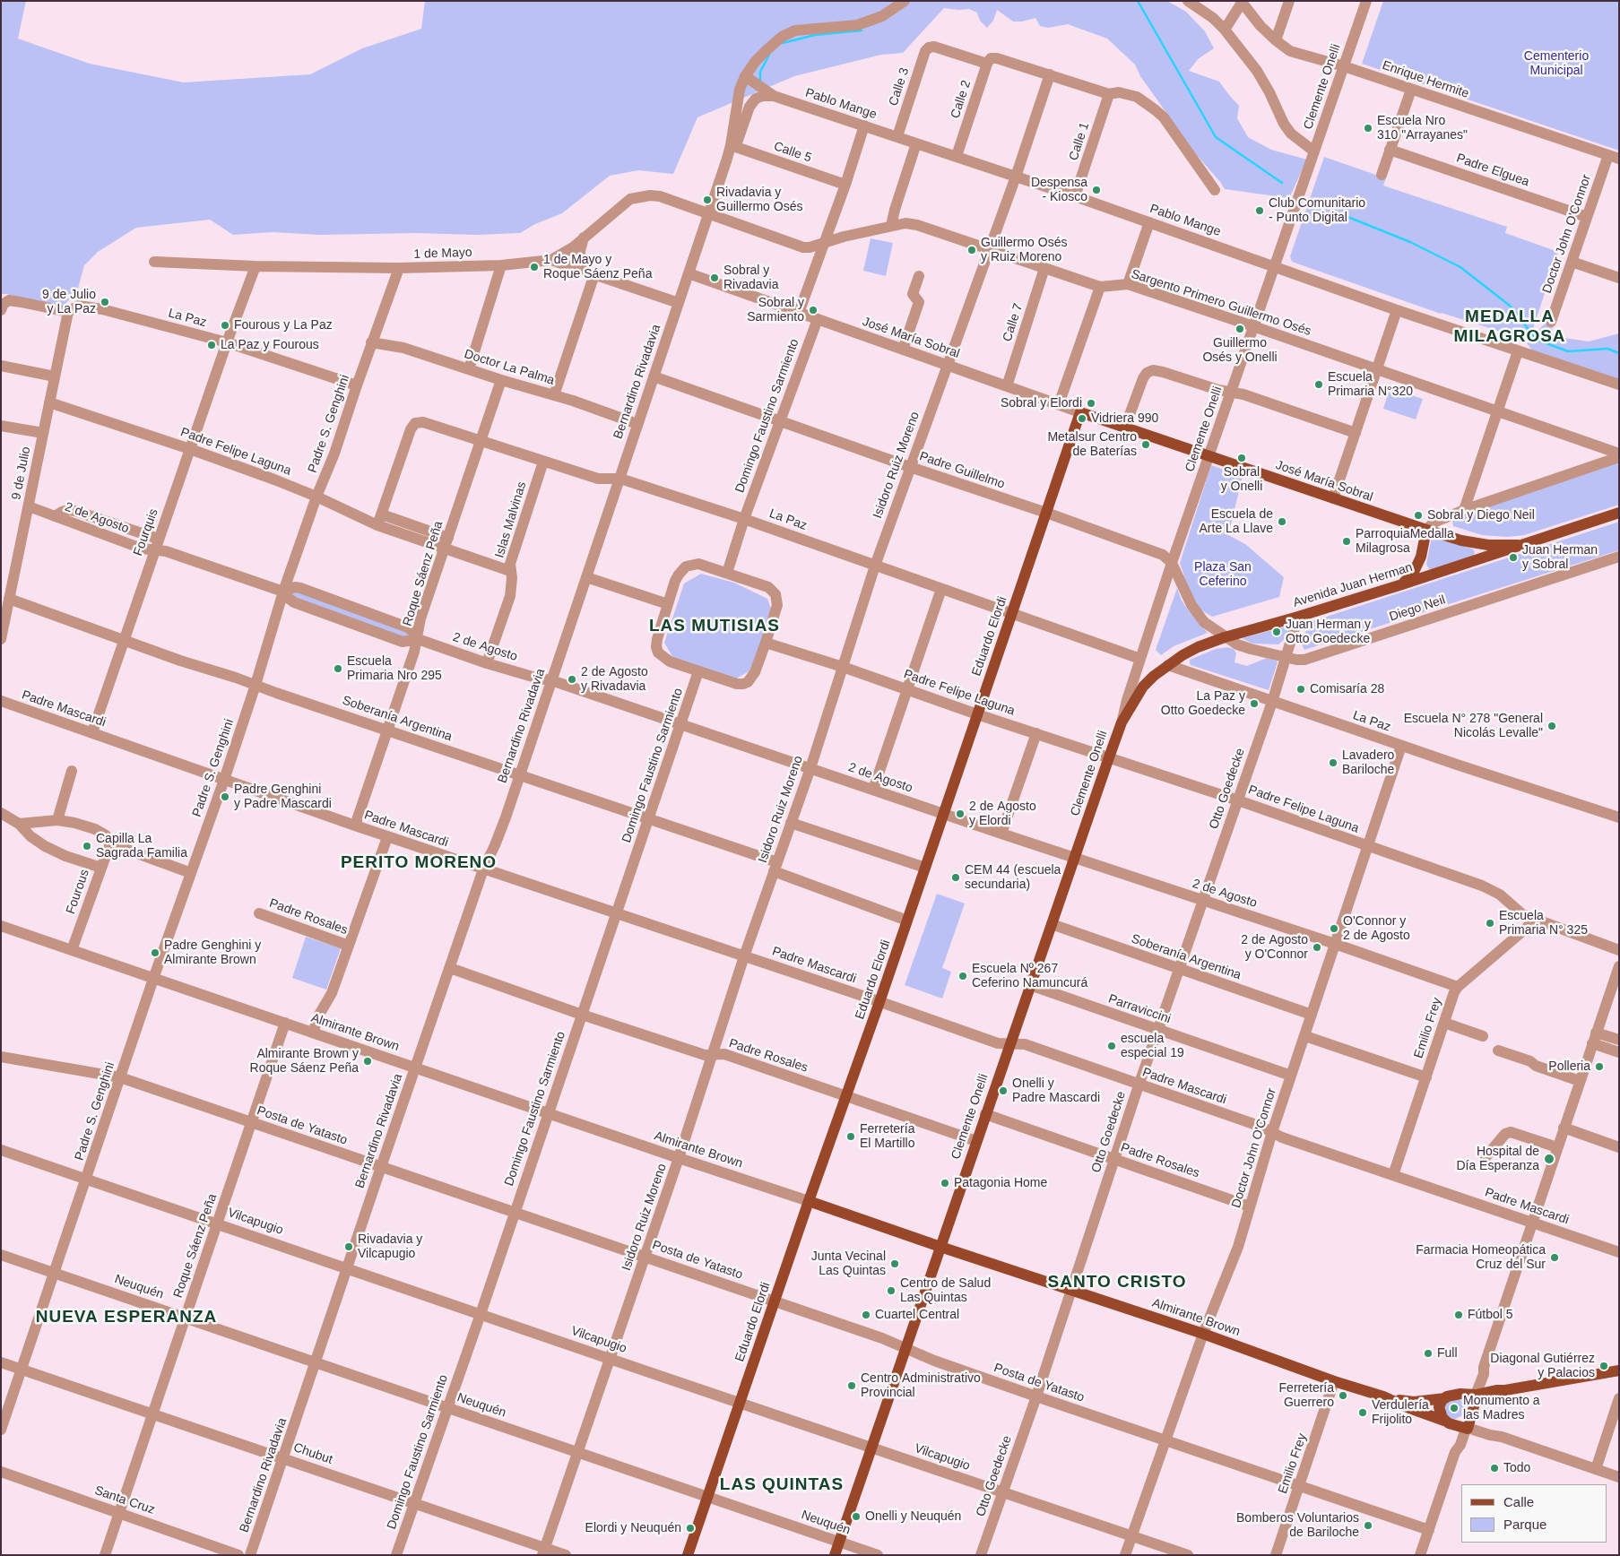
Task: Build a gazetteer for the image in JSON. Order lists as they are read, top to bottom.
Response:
{
  "streets": {
    "main road": [
      "Clemente Onelli",
      "José María Sobral",
      "Avenida Juan Herman",
      "Eduardo Elordi",
      "Almirante Brown"
    ],
    "street": [
      "Enrique Hermite",
      "Calle 3",
      "Calle 2",
      "Pablo Mange",
      "Calle 1",
      "Calle 5",
      "Padre Elguea",
      "Doctor John O'Connor",
      "1 de Mayo",
      "Sargento Primero Guillermo Osés",
      "La Paz",
      "Calle 7",
      "Doctor La Palma",
      "Bernardino Rivadavia",
      "Domingo Faustino Sarmiento",
      "Padre S. Genghini",
      "Padre Felipe Laguna",
      "Isidoro Ruiz Moreno",
      "Padre Guillelmo",
      "9 de Julio",
      "2 de Agosto",
      "Islas Malvinas",
      "Fourquis",
      "Roque Sáenz Peña",
      "Diego Neil",
      "Padre Mascardi",
      "Soberanía Argentina",
      "Otto Goedecke",
      "Fourous",
      "Padre Rosales",
      "Parraviccini",
      "Emilio Frey",
      "Posta de Yatasto",
      "Vilcapugio",
      "Neuquén",
      "Chubut",
      "Santa Cruz"
    ]
  },
  "crossings": [
    ["Enrique Hermite", "Clemente Onelli"],
    ["Enrique Hermite", "Doctor John O'Connor"],
    ["Calle 3", "Calle 2"],
    ["Calle 3", "Pablo Mange"],
    ["Clemente Onelli", "Pablo Mange"],
    ["Clemente Onelli", "Sargento Primero Guillermo Osés"],
    ["Clemente Onelli", "La Paz"],
    ["Clemente Onelli", "José María Sobral"],
    ["Clemente Onelli", "Padre Felipe Laguna"],
    ["Clemente Onelli", "Padre Guillelmo"],
    ["Clemente Onelli", "2 de Agosto"],
    ["Clemente Onelli", "Avenida Juan Herman"],
    ["Clemente Onelli", "Padre Mascardi"],
    ["Clemente Onelli", "Soberanía Argentina"],
    ["Clemente Onelli", "Padre Rosales"],
    ["Clemente Onelli", "Parraviccini"],
    ["Clemente Onelli", "Almirante Brown"],
    ["Clemente Onelli", "Posta de Yatasto"],
    ["Clemente Onelli", "Vilcapugio"],
    ["Clemente Onelli", "Neuquén"],
    ["Calle 2", "Pablo Mange"],
    ["Pablo Mange", "Calle 1"],
    ["Pablo Mange", "Bernardino Rivadavia"],
    ["Pablo Mange", "Isidoro Ruiz Moreno"],
    ["Calle 5", "Bernardino Rivadavia"],
    ["Padre Elguea", "Doctor John O'Connor"],
    ["Doctor John O'Connor", "La Paz"],
    ["Doctor John O'Connor", "Padre Felipe Laguna"],
    ["Doctor John O'Connor", "2 de Agosto"],
    ["Doctor John O'Connor", "Padre Mascardi"],
    ["Doctor John O'Connor", "Soberanía Argentina"],
    ["Doctor John O'Connor", "Padre Rosales"],
    ["Doctor John O'Connor", "Parraviccini"],
    ["Doctor John O'Connor", "Almirante Brown"],
    ["Doctor John O'Connor", "Posta de Yatasto"],
    ["Doctor John O'Connor", "Vilcapugio"],
    ["1 de Mayo", "Sargento Primero Guillermo Osés"],
    ["1 de Mayo", "Bernardino Rivadavia"],
    ["1 de Mayo", "Padre S. Genghini"],
    ["Sargento Primero Guillermo Osés", "Calle 7"],
    ["Sargento Primero Guillermo Osés", "Bernardino Rivadavia"],
    ["Sargento Primero Guillermo Osés", "Isidoro Ruiz Moreno"],
    ["La Paz", "Bernardino Rivadavia"],
    ["La Paz", "Domingo Faustino Sarmiento"],
    ["La Paz", "Padre S. Genghini"],
    ["La Paz", "Isidoro Ruiz Moreno"],
    ["La Paz", "9 de Julio"],
    ["La Paz", "Islas Malvinas"],
    ["La Paz", "Fourquis"],
    ["La Paz", "Roque Sáenz Peña"],
    ["La Paz", "Avenida Juan Herman"],
    ["La Paz", "Eduardo Elordi"],
    ["La Paz", "Otto Goedecke"],
    ["Calle 7", "José María Sobral"],
    ["José María Sobral", "Bernardino Rivadavia"],
    ["José María Sobral", "Domingo Faustino Sarmiento"],
    ["José María Sobral", "Isidoro Ruiz Moreno"],
    ["José María Sobral", "Avenida Juan Herman"],
    ["José María Sobral", "Eduardo Elordi"],
    ["Doctor La Palma", "Bernardino Rivadavia"],
    ["Doctor La Palma", "Padre S. Genghini"],
    ["Doctor La Palma", "Roque Sáenz Peña"],
    ["Bernardino Rivadavia", "Padre Guillelmo"],
    ["Bernardino Rivadavia", "2 de Agosto"],
    ["Bernardino Rivadavia", "Padre Mascardi"],
    ["Bernardino Rivadavia", "Soberanía Argentina"],
    ["Bernardino Rivadavia", "Padre Rosales"],
    ["Bernardino Rivadavia", "Almirante Brown"],
    ["Bernardino Rivadavia", "Posta de Yatasto"],
    ["Bernardino Rivadavia", "Vilcapugio"],
    ["Bernardino Rivadavia", "Neuquén"],
    ["Bernardino Rivadavia", "Chubut"],
    ["Domingo Faustino Sarmiento", "Padre Felipe Laguna"],
    ["Domingo Faustino Sarmiento", "Padre Guillelmo"],
    ["Domingo Faustino Sarmiento", "2 de Agosto"],
    ["Domingo Faustino Sarmiento", "Padre Mascardi"],
    ["Domingo Faustino Sarmiento", "Soberanía Argentina"],
    ["Domingo Faustino Sarmiento", "Padre Rosales"],
    ["Domingo Faustino Sarmiento", "Almirante Brown"],
    ["Domingo Faustino Sarmiento", "Posta de Yatasto"],
    ["Domingo Faustino Sarmiento", "Vilcapugio"],
    ["Domingo Faustino Sarmiento", "Neuquén"],
    ["Domingo Faustino Sarmiento", "Chubut"],
    ["Padre S. Genghini", "Padre Felipe Laguna"],
    ["Padre S. Genghini", "2 de Agosto"],
    ["Padre S. Genghini", "Padre Mascardi"],
    ["Padre S. Genghini", "Soberanía Argentina"],
    ["Padre S. Genghini", "Almirante Brown"],
    ["Padre S. Genghini", "Posta de Yatasto"],
    ["Padre S. Genghini", "Vilcapugio"],
    ["Padre S. Genghini", "Neuquén"],
    ["Padre S. Genghini", "Chubut"],
    ["Padre Felipe Laguna", "Isidoro Ruiz Moreno"],
    ["Padre Felipe Laguna", "9 de Julio"],
    ["Padre Felipe Laguna", "Islas Malvinas"],
    ["Padre Felipe Laguna", "Fourquis"],
    ["Padre Felipe Laguna", "Roque Sáenz Peña"],
    ["Padre Felipe Laguna", "Eduardo Elordi"],
    ["Padre Felipe Laguna", "Otto Goedecke"],
    ["Padre Felipe Laguna", "Emilio Frey"],
    ["Isidoro Ruiz Moreno", "Padre Guillelmo"],
    ["Isidoro Ruiz Moreno", "2 de Agosto"],
    ["Isidoro Ruiz Moreno", "Padre Mascardi"],
    ["Isidoro Ruiz Moreno", "Soberanía Argentina"],
    ["Isidoro Ruiz Moreno", "Padre Rosales"],
    ["Isidoro Ruiz Moreno", "Almirante Brown"],
    ["Isidoro Ruiz Moreno", "Posta de Yatasto"],
    ["Isidoro Ruiz Moreno", "Vilcapugio"],
    ["Isidoro Ruiz Moreno", "Neuquén"],
    ["Isidoro Ruiz Moreno", "Chubut"],
    ["Padre Guillelmo", "Eduardo Elordi"],
    ["9 de Julio", "2 de Agosto"],
    ["9 de Julio", "Soberanía Argentina"],
    ["2 de Agosto", "Islas Malvinas"],
    ["2 de Agosto", "Fourquis"],
    ["2 de Agosto", "Roque Sáenz Peña"],
    ["2 de Agosto", "Eduardo Elordi"],
    ["2 de Agosto", "Otto Goedecke"],
    ["2 de Agosto", "Emilio Frey"],
    ["Fourquis", "Padre Mascardi"],
    ["Fourquis", "Soberanía Argentina"],
    ["Roque Sáenz Peña", "Padre Mascardi"],
    ["Roque Sáenz Peña", "Soberanía Argentina"],
    ["Roque Sáenz Peña", "Almirante Brown"],
    ["Roque Sáenz Peña", "Posta de Yatasto"],
    ["Roque Sáenz Peña", "Vilcapugio"],
    ["Roque Sáenz Peña", "Neuquén"],
    ["Roque Sáenz Peña", "Chubut"],
    ["Roque Sáenz Peña", "Santa Cruz"],
    ["Avenida Juan Herman", "Diego Neil"],
    ["Avenida Juan Herman", "Otto Goedecke"],
    ["Diego Neil", "Otto Goedecke"],
    ["Eduardo Elordi", "Padre Mascardi"],
    ["Eduardo Elordi", "Soberanía Argentina"],
    ["Eduardo Elordi", "Padre Rosales"],
    ["Eduardo Elordi", "Almirante Brown"],
    ["Eduardo Elordi", "Posta de Yatasto"],
    ["Eduardo Elordi", "Vilcapugio"],
    ["Eduardo Elordi", "Neuquén"],
    ["Padre Mascardi", "Otto Goedecke"],
    ["Padre Mascardi", "Emilio Frey"],
    ["Soberanía Argentina", "Otto Goedecke"],
    ["Otto Goedecke", "Padre Rosales"],
    ["Otto Goedecke", "Parraviccini"],
    ["Otto Goedecke", "Almirante Brown"],
    ["Otto Goedecke", "Posta de Yatasto"],
    ["Otto Goedecke", "Vilcapugio"],
    ["Fourous", "Almirante Brown"],
    ["Emilio Frey", "Almirante Brown"],
    ["Emilio Frey", "Posta de Yatasto"]
  ],
  "districts": [
    "MEDALLA MILAGROSA",
    "LAS MUTISIAS",
    "PERITO MORENO",
    "SANTO CRISTO",
    "NUEVA ESPERANZA",
    "LAS QUINTAS"
  ],
  "parks": ["Cementerio Municipal", "Plaza San Ceferino"],
  "places": [
    "Escuela Nro 310 \"Arrayanes\"",
    "Despensa - Kiosco",
    "Rivadavia y Guillermo Osés",
    "Club Comunitario - Punto Digital",
    "Guillermo Osés y Ruiz Moreno",
    "1 de Mayo y Roque Sáenz Peña",
    "Sobral y Rivadavia",
    "9 de Julio y La Paz",
    "Sobral y Sarmiento",
    "Fourous y La Paz",
    "Guillermo Osés y Onelli",
    "La Paz y Fourous",
    "Escuela Primaria N°320",
    "Sobral y Elordi",
    "Vidriera 990",
    "Metalsur Centro de Baterías",
    "Sobral y Onelli",
    "Sobral y Diego Neil",
    "Escuela de Arte La Llave",
    "ParroquiaMedalla Milagrosa",
    "Juan Herman y Sobral",
    "Juan Herman y Otto Goedecke",
    "Escuela Primaria Nro 295",
    "2 de Agosto y Rivadavia",
    "Comisaría 28",
    "La Paz y Otto Goedecke",
    "Escuela N° 278 \"General Nicolás Levalle\"",
    "Lavadero Bariloche",
    "Padre Genghini y Padre Mascardi",
    "2 de Agosto y Elordi",
    "Capilla La Sagrada Familia",
    "CEM 44 (escuela secundaria)",
    "Escuela Primaria N° 325",
    "O'Connor y 2 de Agosto",
    "2 de Agosto y O'Connor",
    "Padre Genghini y Almirante Brown",
    "Escuela Nº 267 Ceferino Namuncurá",
    "escuela especial 19",
    "Almirante Brown y Roque Sáenz Peña",
    "Polleria",
    "Onelli y Padre Mascardi",
    "Ferretería El Martillo",
    "Hospital de Día Esperanza",
    "Patagonia Home",
    "Rivadavia y Vilcapugio",
    "Farmacia Homeopática Cruz del Sur",
    "Junta Vecinal Las Quintas",
    "Centro de Salud Las Quintas",
    "Cuartel Central",
    "Fútbol 5",
    "Full",
    "Diagonal Gutiérrez y Palacios",
    "Centro Administrativo Provincial",
    "Ferretería Guerrero",
    "Monumento a las Madres",
    "Verdulería Frijolito",
    "Todo",
    "Onelli y Neuquén",
    "Bomberos Voluntarios de Bariloche",
    "Elordi y Neuquén"
  ],
  "legend": ["Calle", "Parque"]
}
